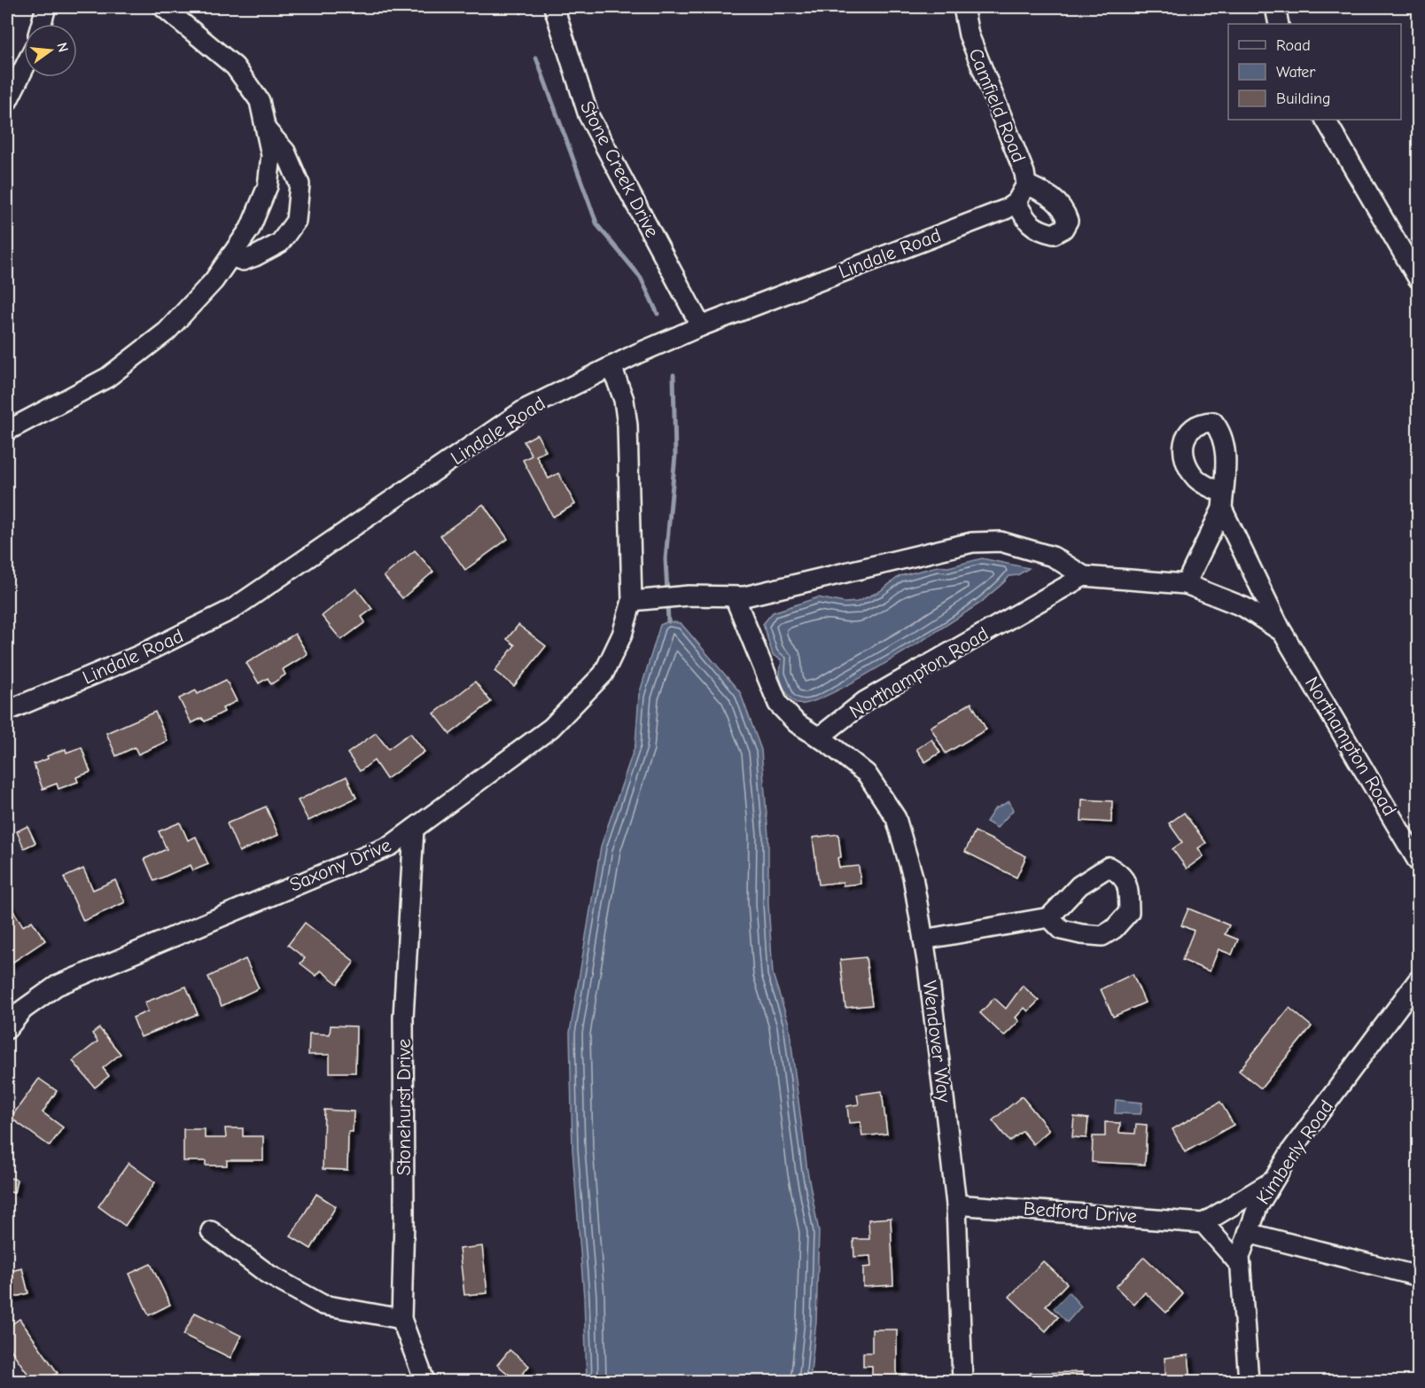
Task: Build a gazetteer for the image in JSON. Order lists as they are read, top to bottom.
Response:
{
  "streets": {
    "street": [
      "Camfield Road",
      "Stone Creek Drive",
      "Lindale Road",
      "Northampton Road",
      "Saxony Drive",
      "Wendover Way",
      "Stonehurst Drive",
      "Kimberly Road",
      "Bedford Drive"
    ]
  },
  "crossings": [
    ["Camfield Road", "Lindale Road"],
    ["Stone Creek Drive", "Lindale Road"],
    ["Northampton Road", "Saxony Drive"],
    ["Northampton Road", "Wendover Way"],
    ["Saxony Drive", "Stonehurst Drive"],
    ["Wendover Way", "Bedford Drive"]
  ],
  "legend": ["Road", "Water", "Building"],
  "north": "right"
}
